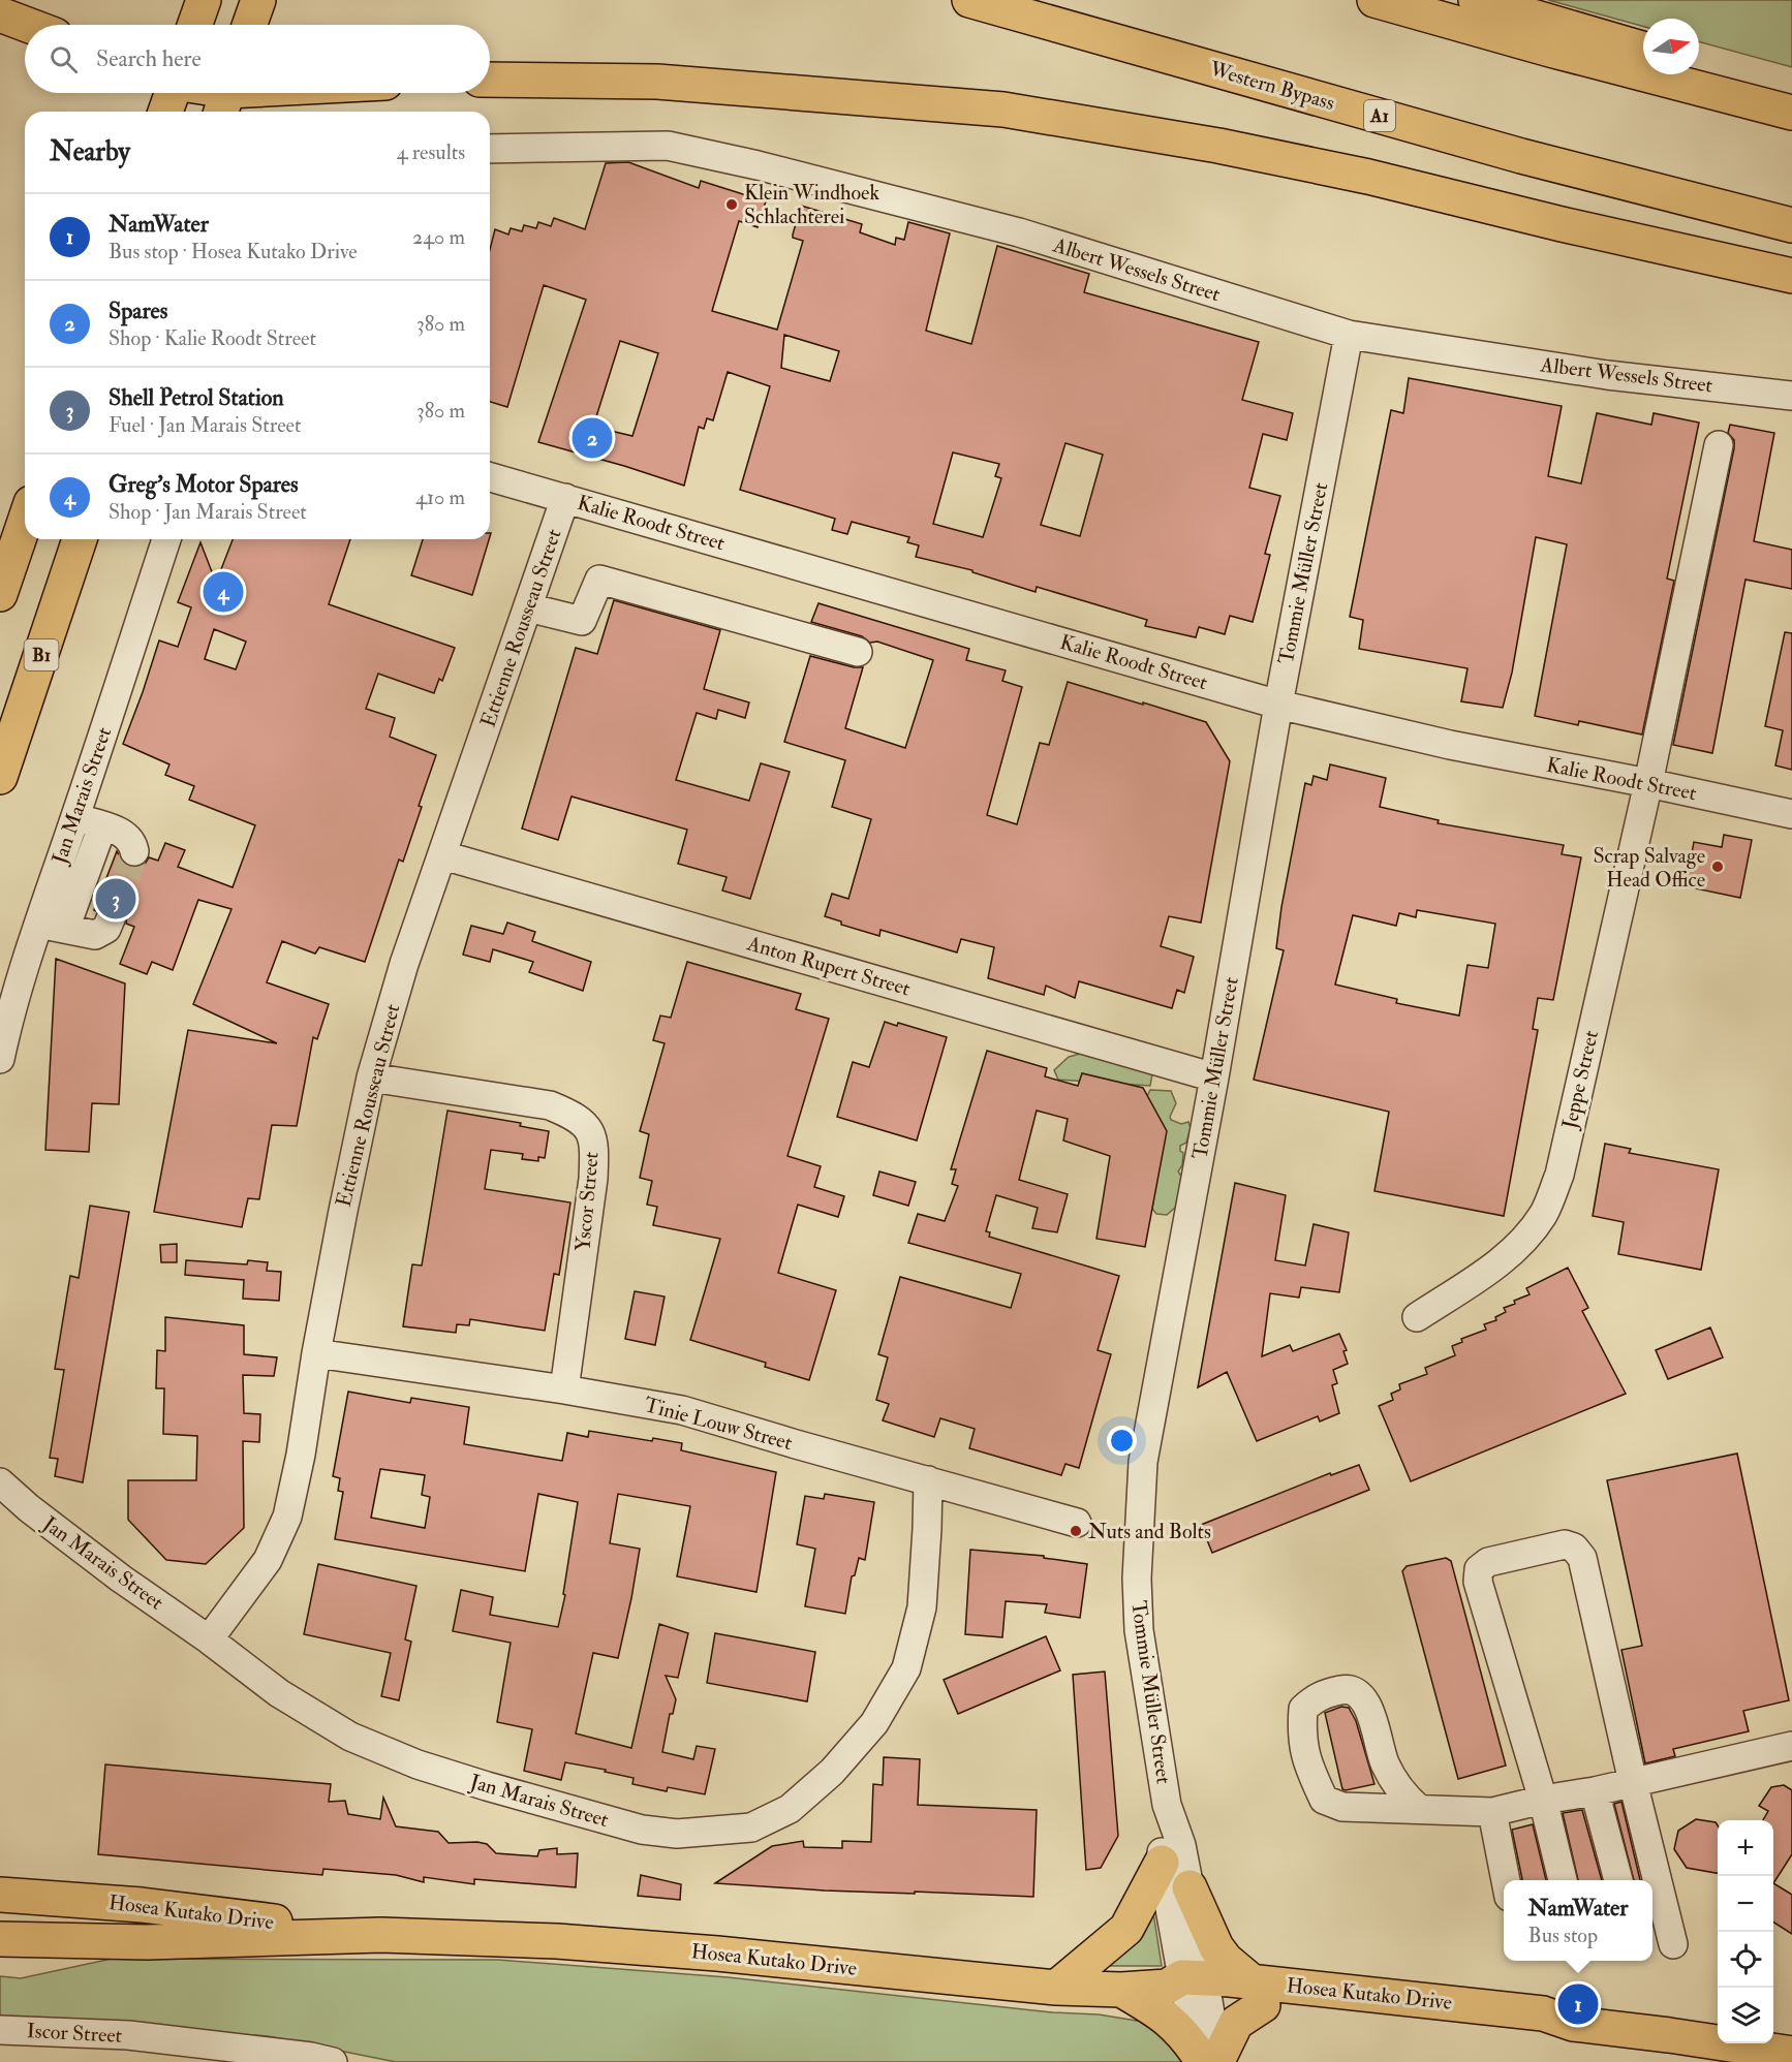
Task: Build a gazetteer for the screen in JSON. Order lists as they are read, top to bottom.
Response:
{
  "streets": {
    "main road": [
      "Western Bypass",
      "A1",
      "B1",
      "Hosea Kutako Drive"
    ],
    "street": [
      "Albert Wessels Street",
      "Kalie Roodt Street",
      "Tommie Müller Street",
      "Ettienne Rousseau Street",
      "Jan Marais Street",
      "Anton Rupert Street",
      "Jeppe Street",
      "Yscor Street",
      "Tinie Louw Street",
      "Iscor Street"
    ]
  },
  "crossings": [
    ["Albert Wessels Street", "Tommie Müller Street"],
    ["Kalie Roodt Street", "Tommie Müller Street"],
    ["Kalie Roodt Street", "Ettienne Rousseau Street"],
    ["Kalie Roodt Street", "Jeppe Street"],
    ["Tommie Müller Street", "Anton Rupert Street"],
    ["Tommie Müller Street", "Hosea Kutako Drive"],
    ["Ettienne Rousseau Street", "Jan Marais Street"],
    ["Ettienne Rousseau Street", "Anton Rupert Street"],
    ["Ettienne Rousseau Street", "Yscor Street"],
    ["Ettienne Rousseau Street", "Tinie Louw Street"],
    ["Jan Marais Street", "Tinie Louw Street"],
    ["Yscor Street", "Tinie Louw Street"]
  ],
  "places": ["Klein Windhoek Schlachterei", "Scrap Salvage Head Office", "Nuts and Bolts"],
  "north": "right",
  "page": {
    "search": "Search here",
    "heading": ["Nearby", "4 results"],
    "list": [
      {
        "mark": "1",
        "name": "NamWater",
        "note": "Bus stop · Hosea Kutako Drive",
        "value": "240 m"
      },
      {
        "mark": "2",
        "name": "Spares",
        "note": "Shop · Kalie Roodt Street",
        "value": "380 m"
      },
      {
        "mark": "3",
        "name": "Shell Petrol Station",
        "note": "Fuel · Jan Marais Street",
        "value": "380 m"
      },
      {
        "mark": "4",
        "name": "Greg's Motor Spares",
        "note": "Shop · Jan Marais Street",
        "value": "410 m"
      }
    ],
    "pins": [
      "2",
      "4",
      "3",
      "1"
    ],
    "map_buttons": ["+", "−"],
    "popup": ["NamWater", "Bus stop"]
  }
}
